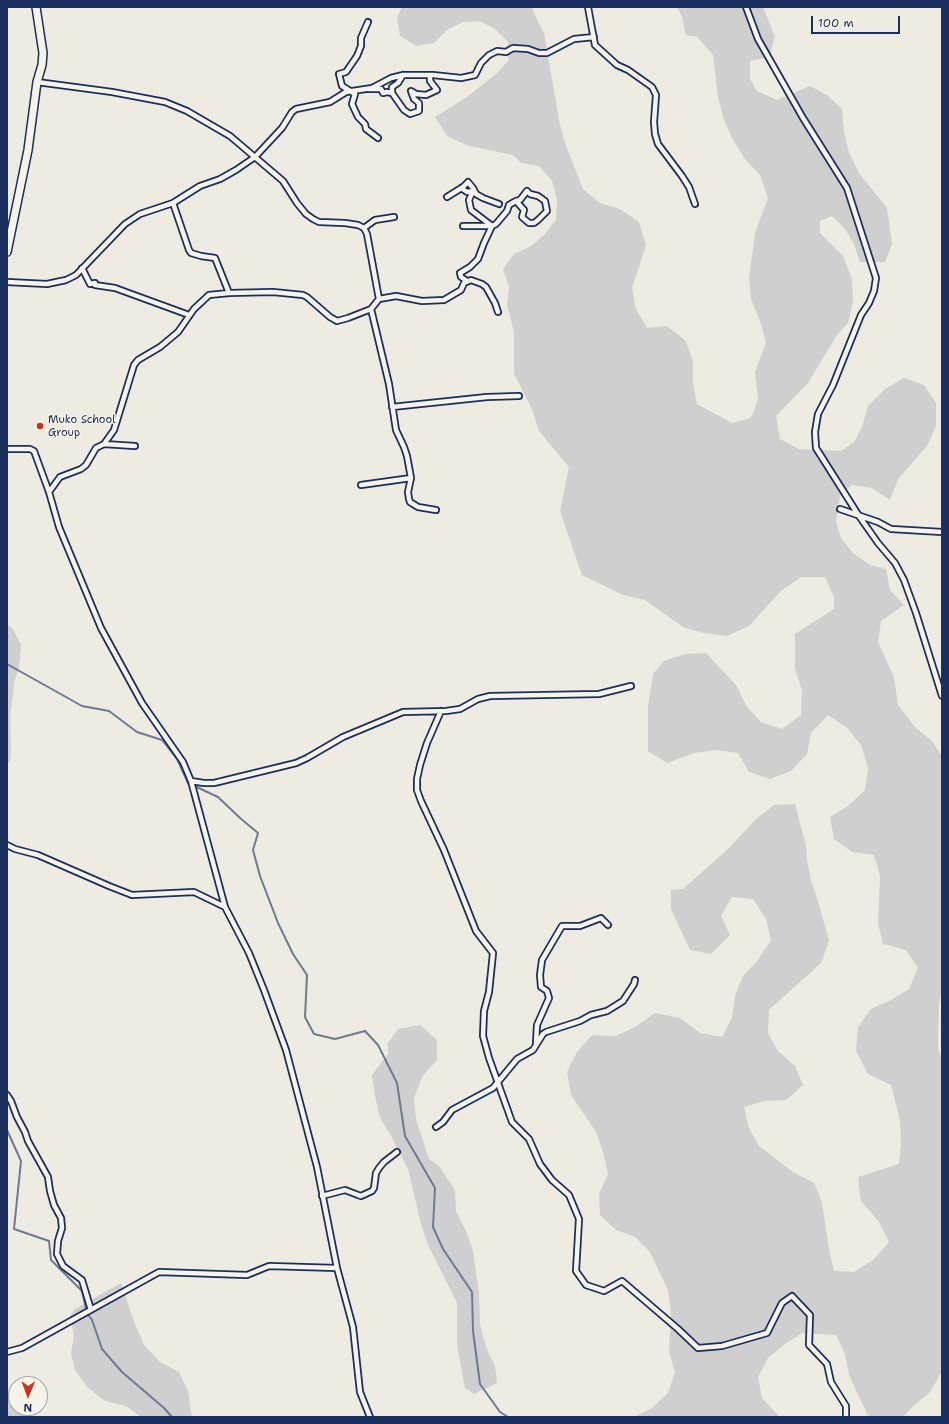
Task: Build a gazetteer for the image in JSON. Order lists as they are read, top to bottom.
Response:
{
  "places": ["Muko School Group"],
  "scale_bar": "100 m",
  "north": "bottom"
}
